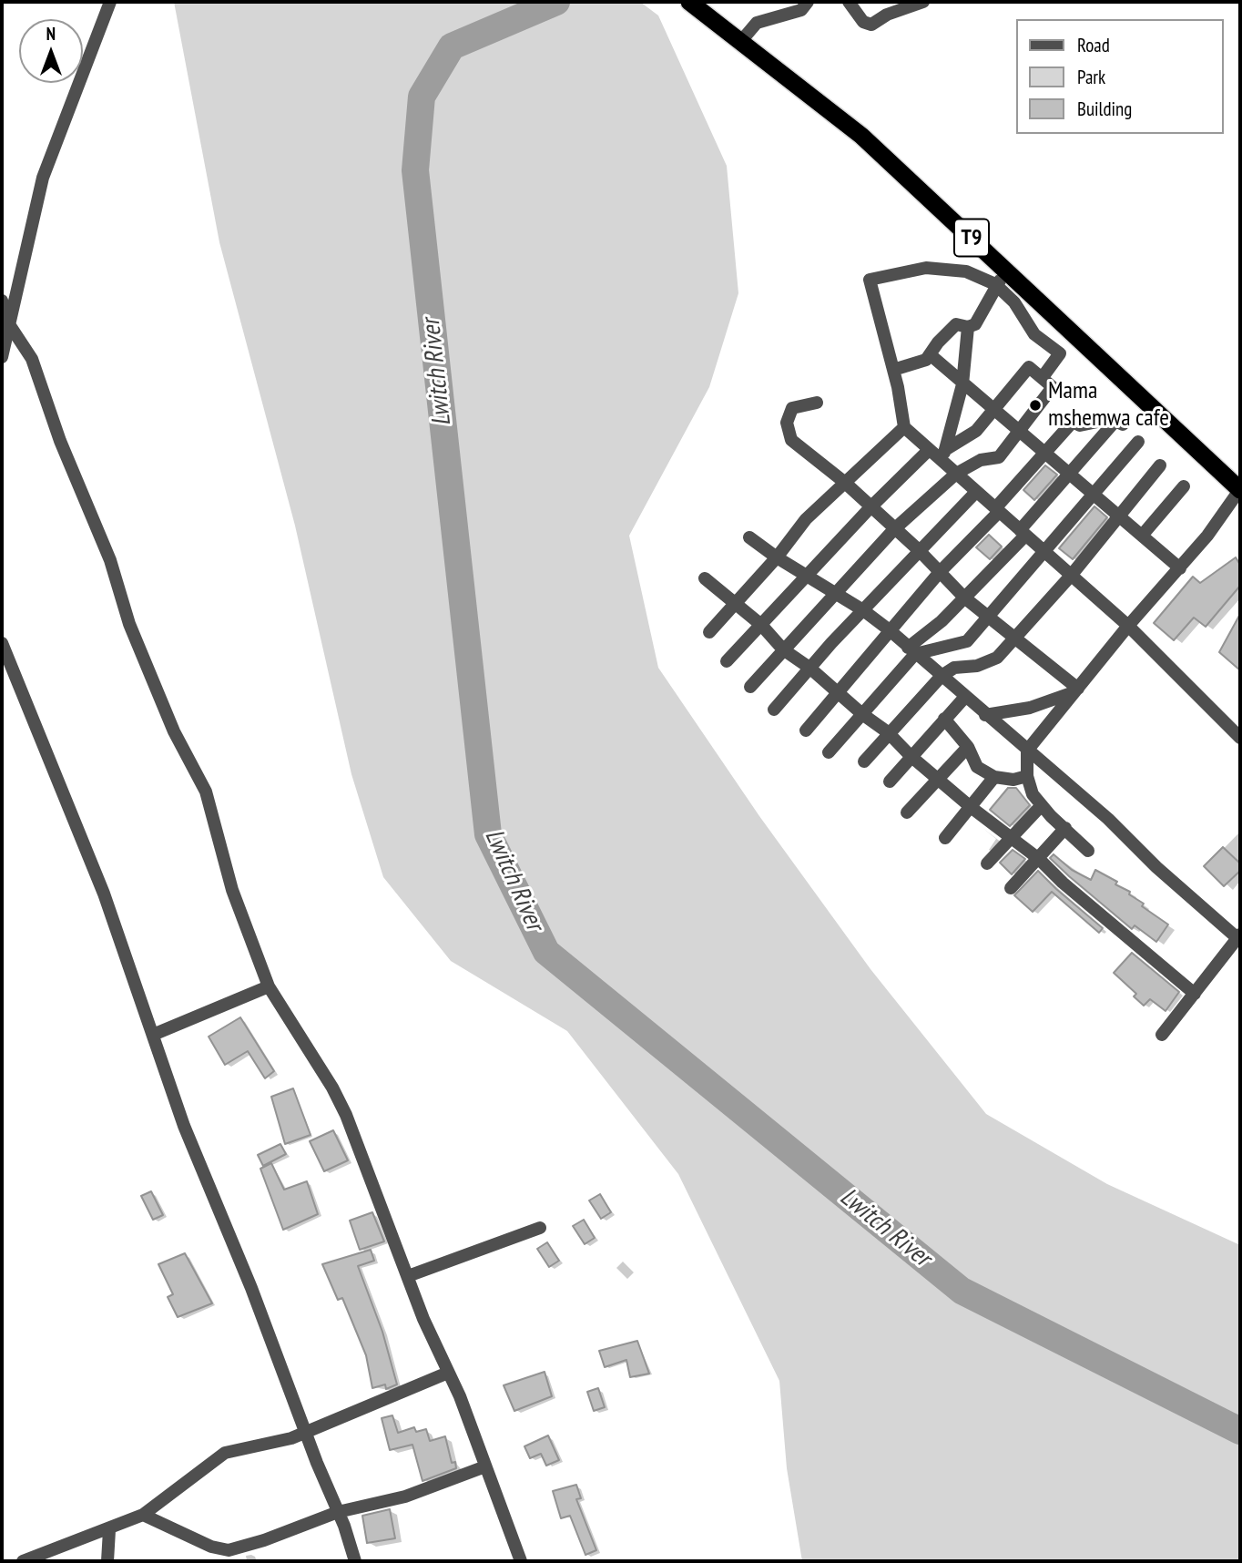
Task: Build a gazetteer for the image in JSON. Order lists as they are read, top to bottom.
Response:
{
  "streets": {
    "highway": ["T9"]
  },
  "water": ["Lwitch River"],
  "places": ["Mama mshemwa cafe"],
  "legend": ["Road", "Park", "Building"],
  "north": "top"
}
